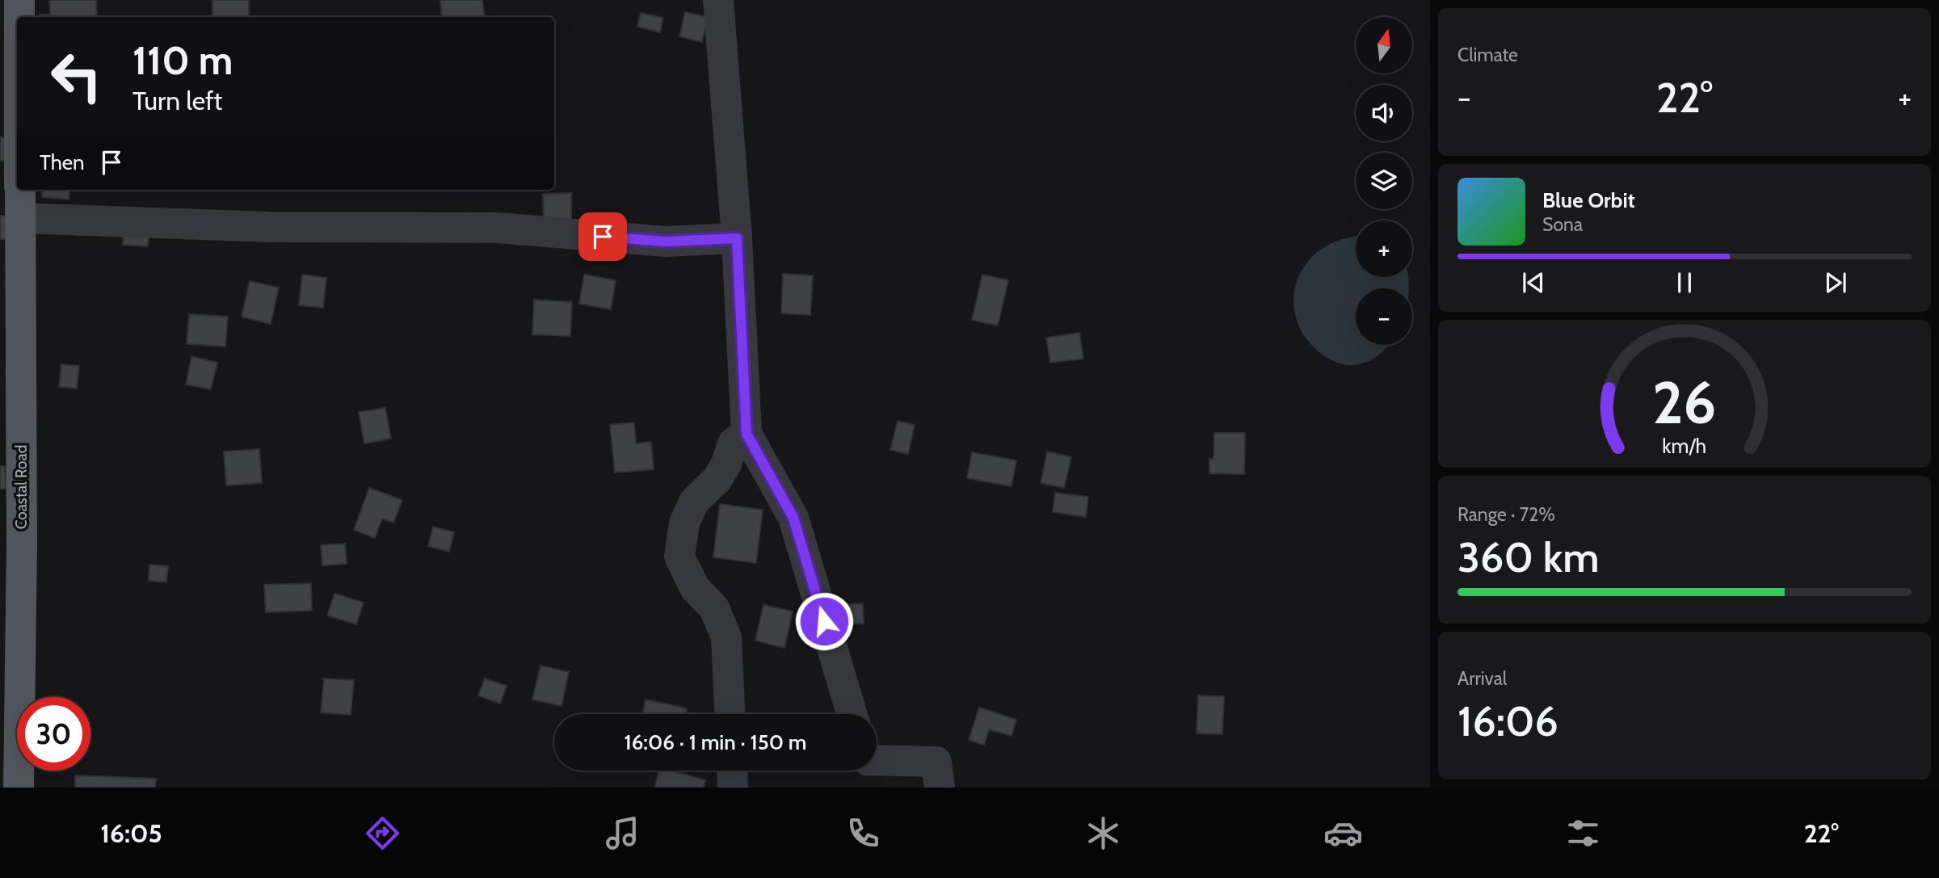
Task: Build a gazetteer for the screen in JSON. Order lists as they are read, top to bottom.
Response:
{
  "streets": {
    "main road": ["Coastal Road"]
  },
  "north": "top",
  "page": {
    "tile": [
      "Climate",
      ["Range · 72%", "360 km"],
      ["Arrival", "16:06"]
    ],
    "map_buttons": ["+", "−"],
    "turn": ["110 m", "Turn left"],
    "heat": ["−", "22°", "+"],
    "then": "Then",
    "song": ["Blue Orbit", "Sona"],
    "limit": "30",
    "trip": "16:06 · 1 min · 150 m",
    "tabs": ["16:05", "22°"],
    "gauge": ["26", "km/h"]
  }
}
